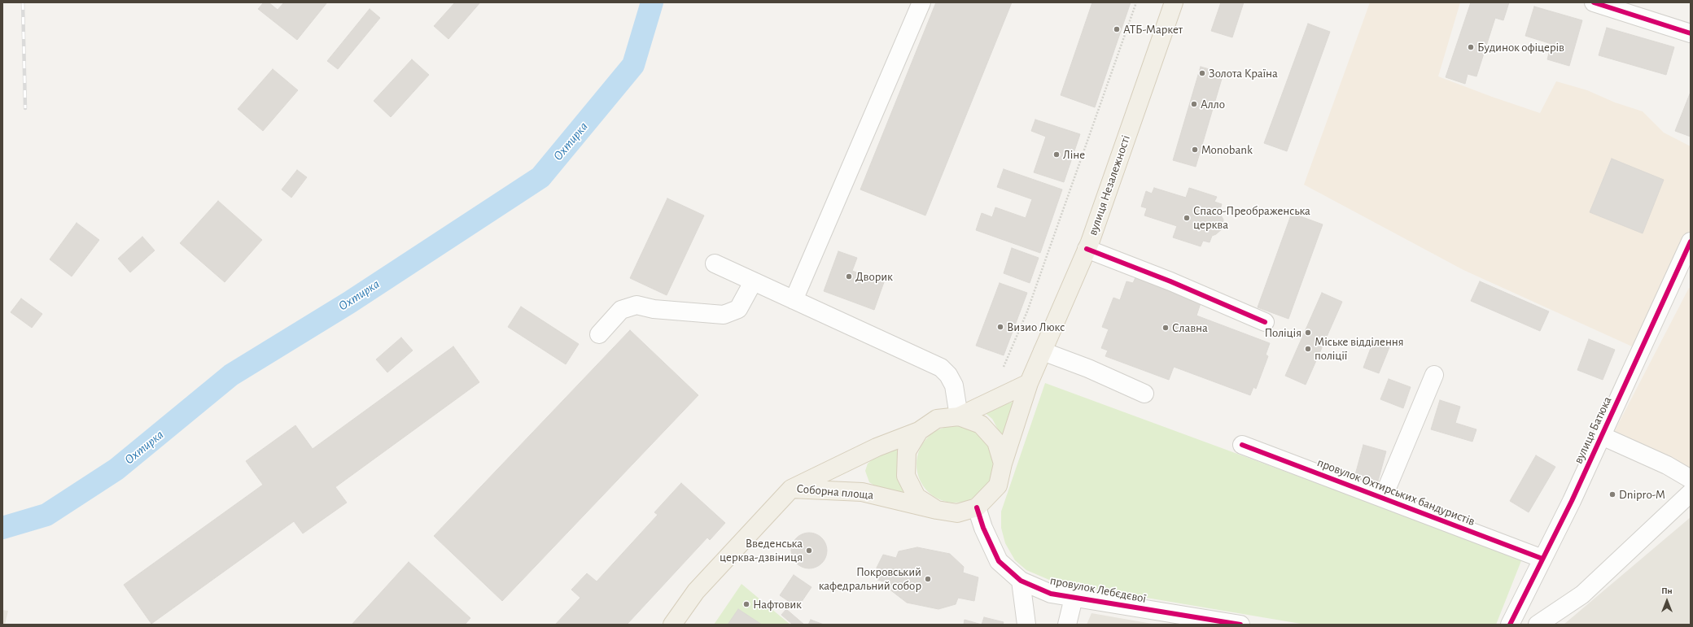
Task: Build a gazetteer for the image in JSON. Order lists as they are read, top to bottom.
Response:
{
  "streets": {
    "main road": ["вулиця Незалежності", "Соборна площа"],
    "street": ["вулиця Батюка", "провулок Охтирських бандуристів", "провулок Лебєдєвої"]
  },
  "crossings": [
    ["вулиця Незалежності", "Соборна площа"],
    ["вулиця Батюка", "провулок Охтирських бандуристів"],
    ["Соборна площа", "провулок Лебєдєвої"]
  ],
  "water": ["Охтирка"],
  "places": [
    "АТБ-Маркет",
    "Будинок офіцерів",
    "Золота Країна",
    "Алло",
    "Monobank",
    "Ліне",
    "Спасо-Преображенська церква",
    "Дворик",
    "Визио Люкс",
    "Славна",
    "Поліція",
    "Міське відділення поліції",
    "Dnipro-M",
    "Введенська церква-дзвіниця",
    "Покровський кафедральний собор",
    "Нафтовик"
  ],
  "north": "top"
}
